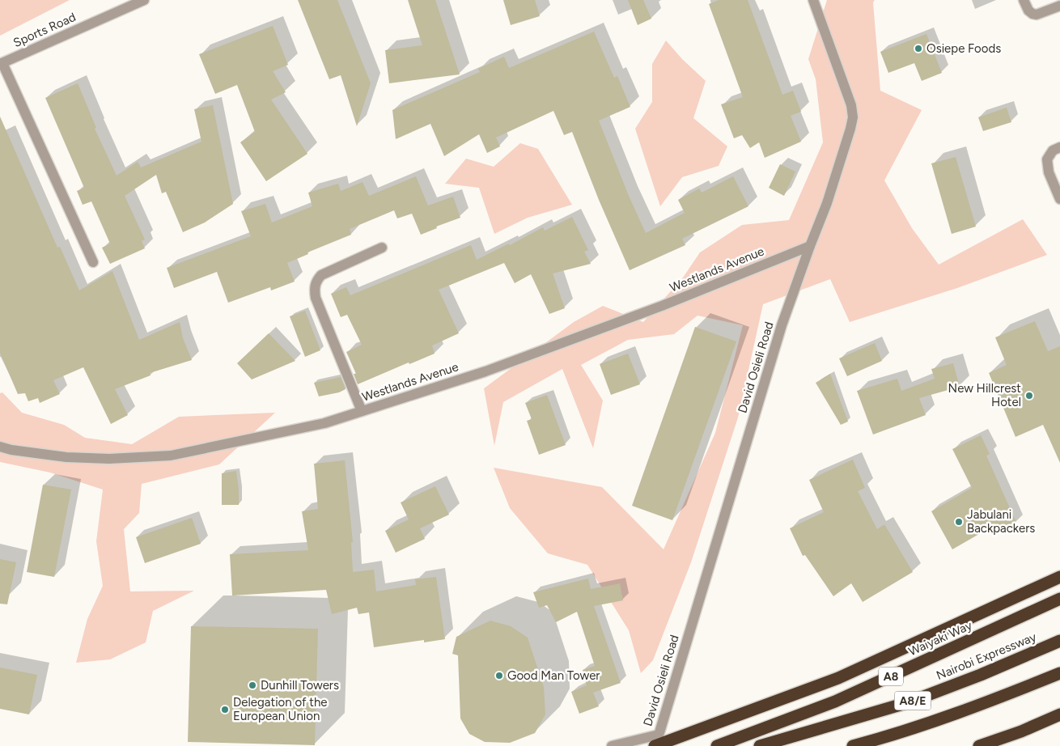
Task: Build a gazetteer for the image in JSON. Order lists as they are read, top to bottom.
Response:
{
  "streets": {
    "highway": [
      "Waiyaki Way",
      "Nairobi Expressway",
      "A8",
      "A8/E"
    ],
    "street": ["Sports Road", "Westlands Avenue", "David Osieli Road"]
  },
  "crossings": [
    ["Westlands Avenue", "David Osieli Road"]
  ],
  "places": [
    "Osiepe Foods",
    "New Hillcrest Hotel",
    "Jabulani Backpackers",
    "Good Man Tower",
    "Dunhill Towers",
    "Delegation of the European Union"
  ]
}
